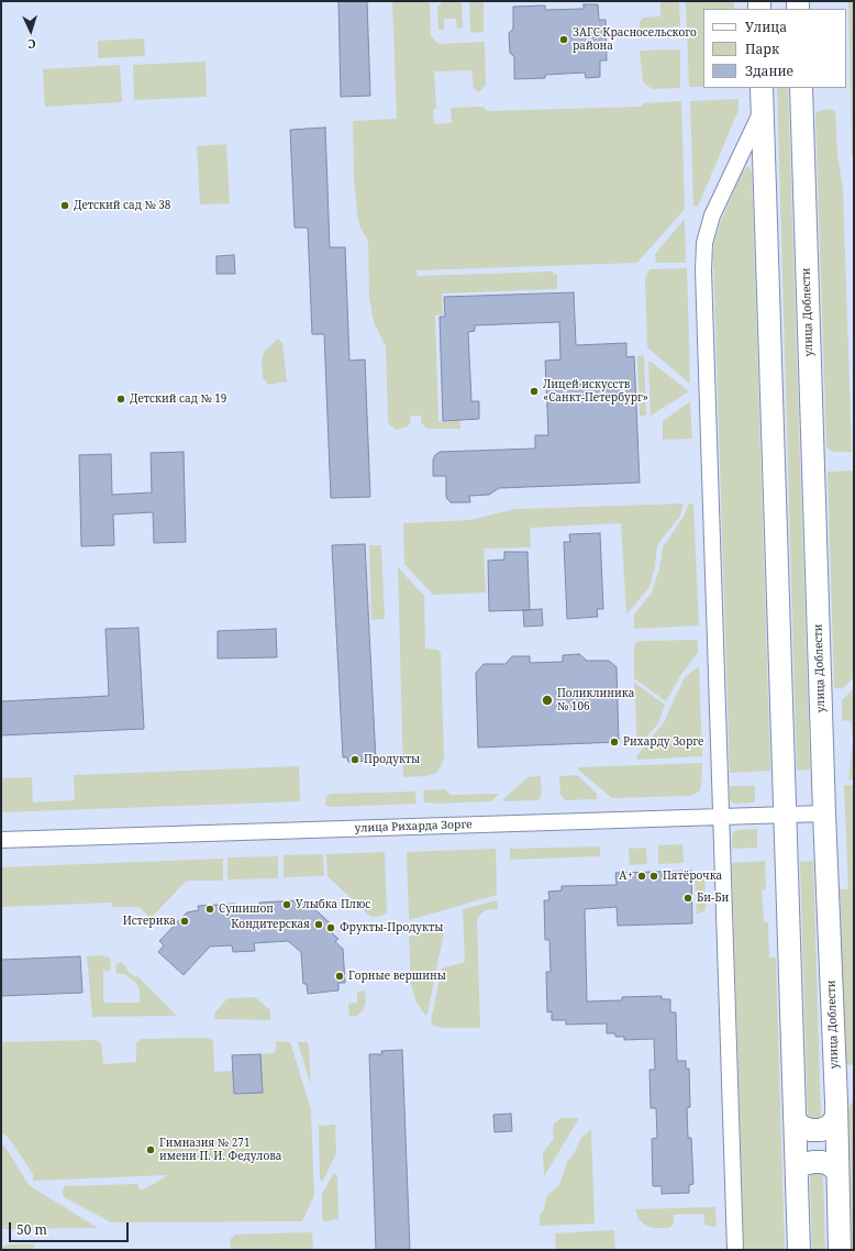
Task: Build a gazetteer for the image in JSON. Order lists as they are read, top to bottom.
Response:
{
  "streets": {
    "main road": ["улица Доблести"],
    "street": ["улица Рихарда Зорге"]
  },
  "crossings": [
    ["улица Доблести", "улица Рихарда Зорге"]
  ],
  "places": [
    "ЗАГС Красносельского района",
    "Детский сад № 38",
    "Лицей искусств «Санкт-Петербург»",
    "Детский сад № 19",
    "Поликлиника № 106",
    "Рихарду Зорге",
    "Продукты",
    "А+",
    "Пятёрочка",
    "Би-Би",
    "Улыбка Плюс",
    "Сушишоп",
    "Истерика",
    "Кондитерская",
    "Фрукты-Продукты",
    "Горные вершины",
    "Гимназия № 271 имени П. И. Федулова"
  ],
  "legend": ["Улица", "Парк", "Здание"],
  "scale_bar": "50 m",
  "north": "bottom"
}
